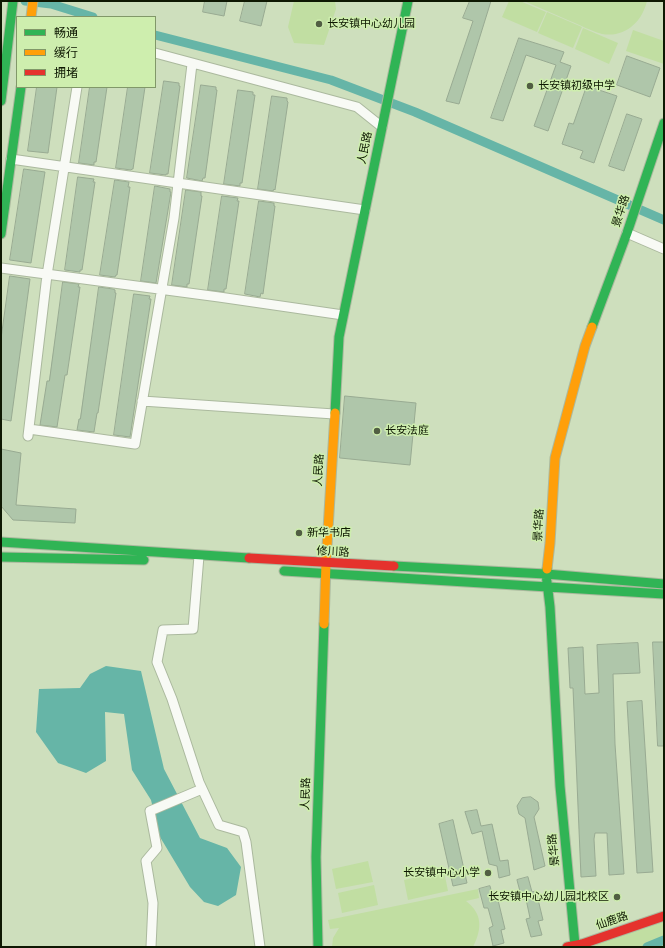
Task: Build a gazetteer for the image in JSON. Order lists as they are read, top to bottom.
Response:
{
  "streets": {
    "street": [
      "人民路",
      "景华路",
      "修川路",
      "仙鹿路"
    ]
  },
  "crossings": [
    ["人民路", "修川路"],
    ["景华路", "修川路"],
    ["景华路", "仙鹿路"]
  ],
  "places": [
    "长安镇中心幼儿园",
    "长安镇初级中学",
    "长安法庭",
    "新华书店",
    "长安镇中心小学",
    "长安镇中心幼儿园北校区"
  ],
  "legend": ["畅通", "缓行", "拥堵"]
}
